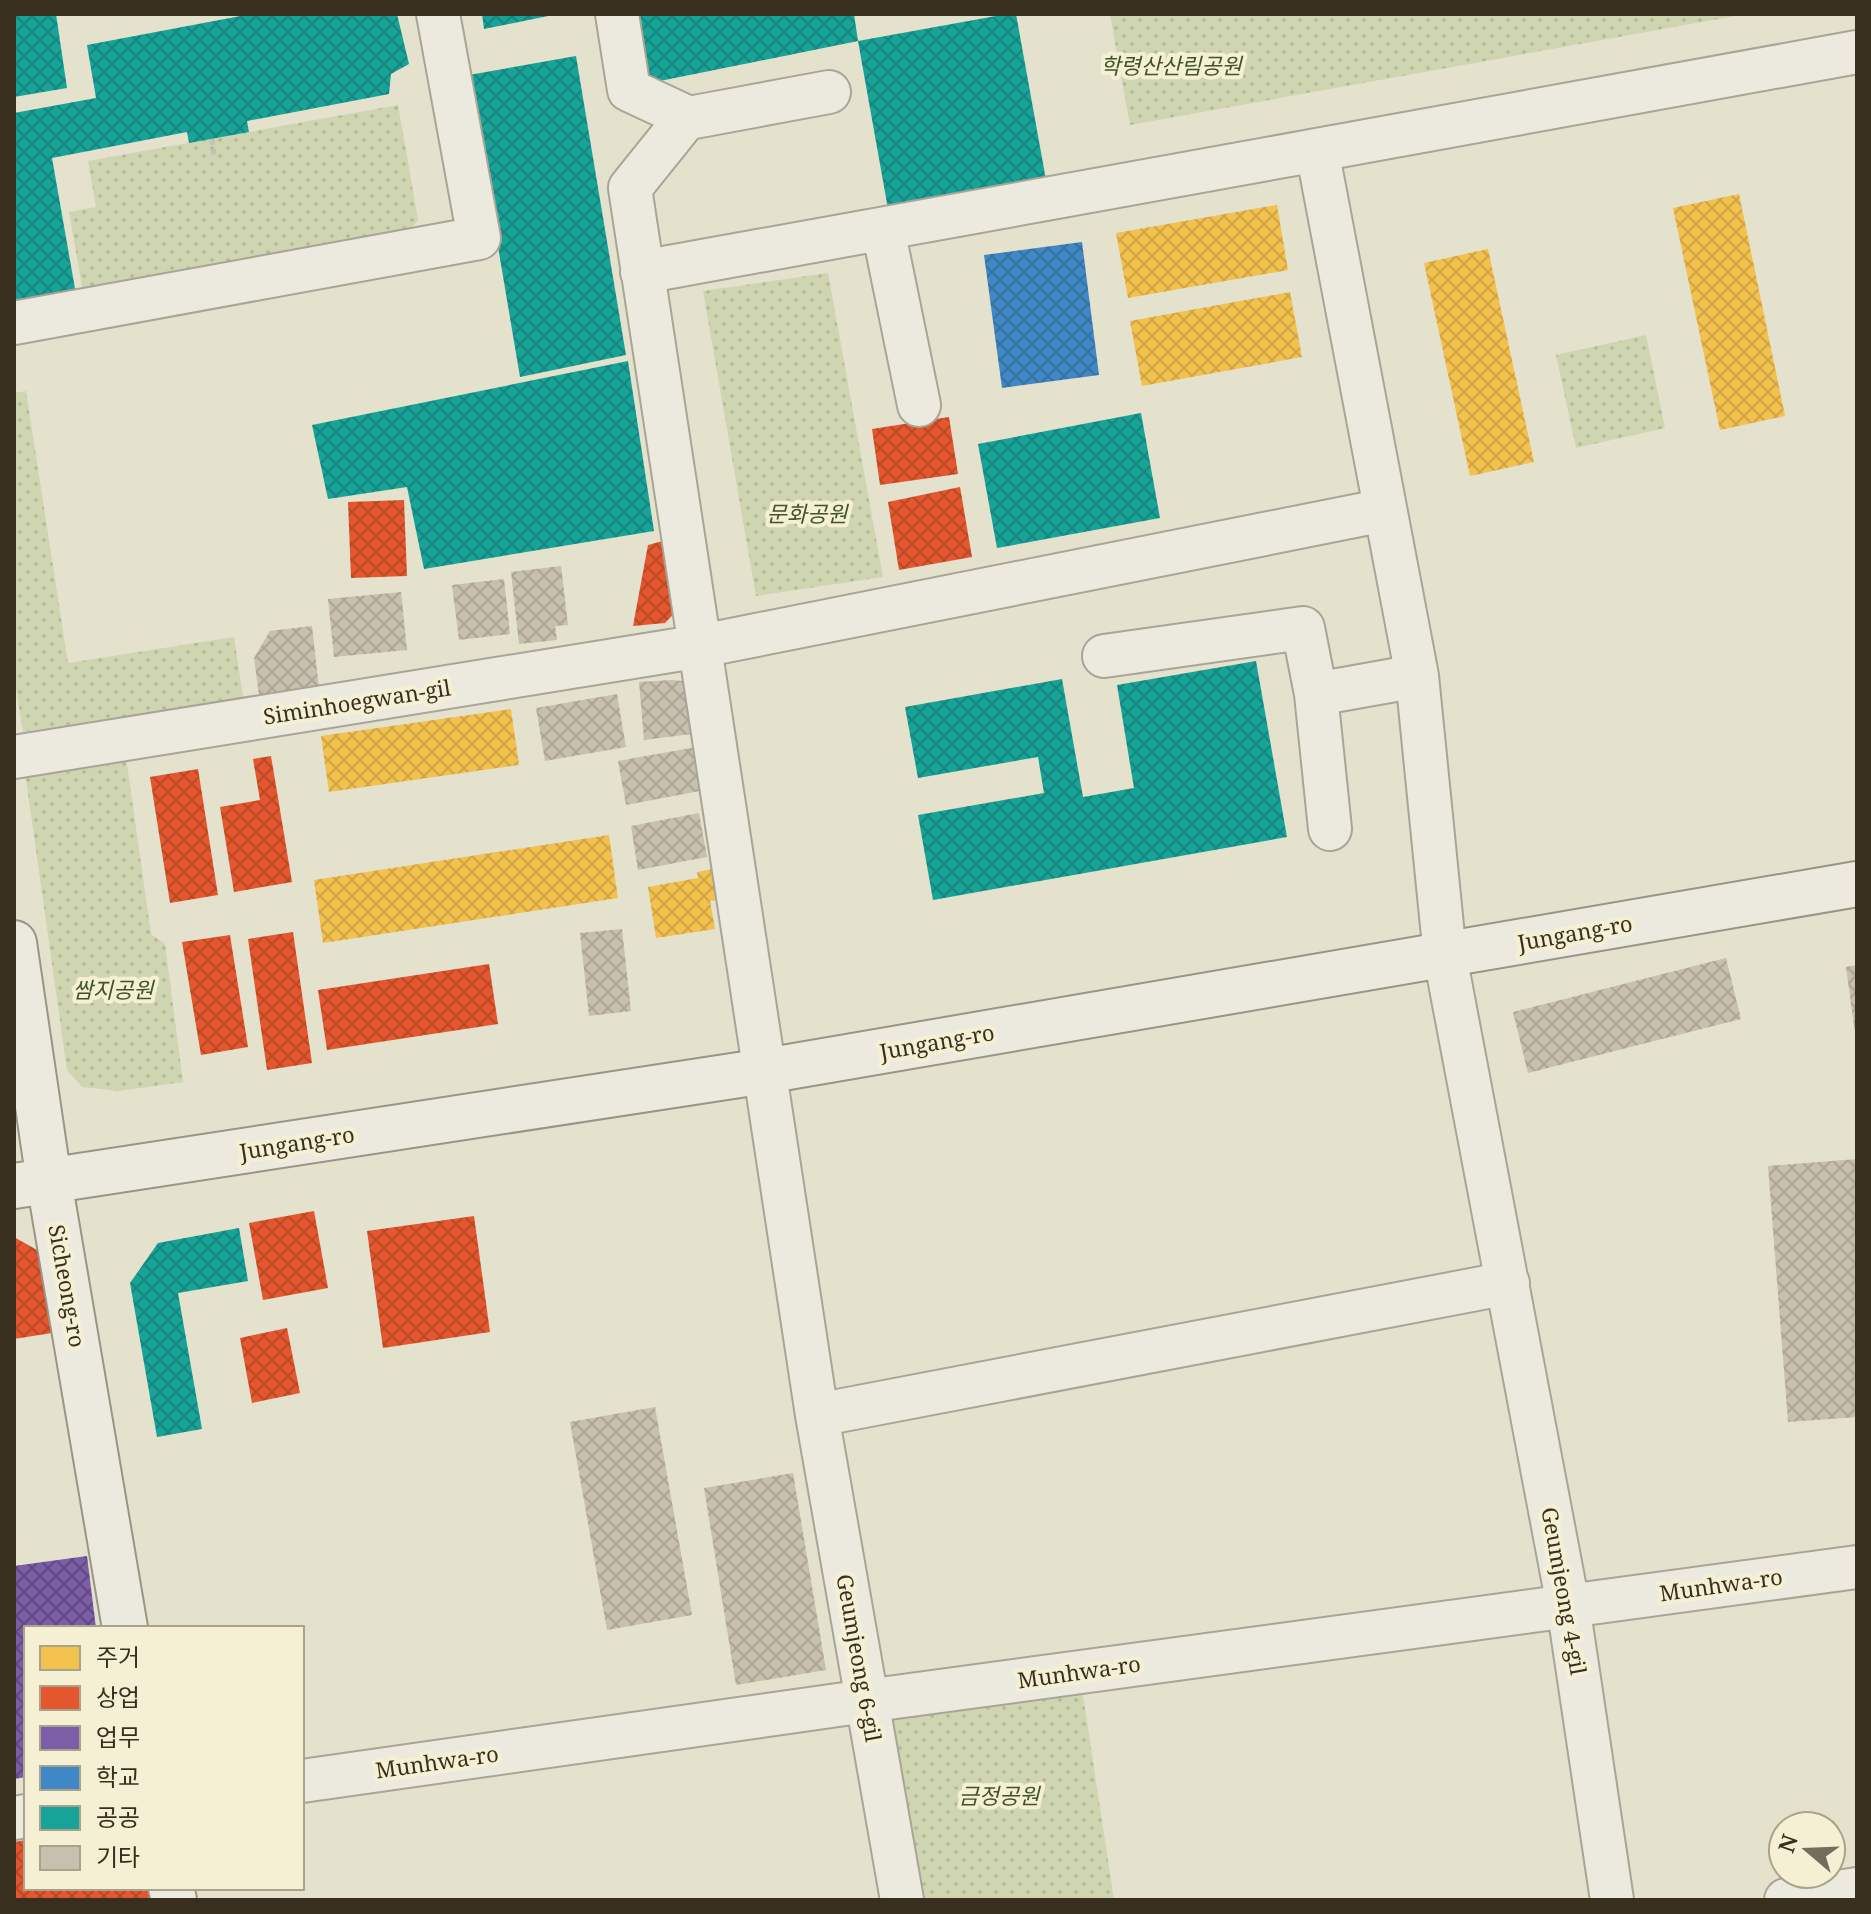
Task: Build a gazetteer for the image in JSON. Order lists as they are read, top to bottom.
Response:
{
  "streets": {
    "main road": ["Jungang-ro", "Sicheong-ro"],
    "street": [
      "Siminhoegwan-gil",
      "Munhwa-ro",
      "Geumjeong 4-gil",
      "Geumjeong 6-gil"
    ]
  },
  "crossings": [
    ["Siminhoegwan-gil", "Geumjeong 4-gil"],
    ["Siminhoegwan-gil", "Geumjeong 6-gil"],
    ["Jungang-ro", "Sicheong-ro"],
    ["Jungang-ro", "Geumjeong 4-gil"],
    ["Jungang-ro", "Geumjeong 6-gil"],
    ["Munhwa-ro", "Geumjeong 4-gil"],
    ["Munhwa-ro", "Geumjeong 6-gil"]
  ],
  "parks": [
    "학령산산림공원",
    "문화공원",
    "쌈지공원",
    "금정공원"
  ],
  "legend": [
    "주거",
    "상업",
    "업무",
    "학교",
    "공공",
    "기타"
  ],
  "north": "left"
}
